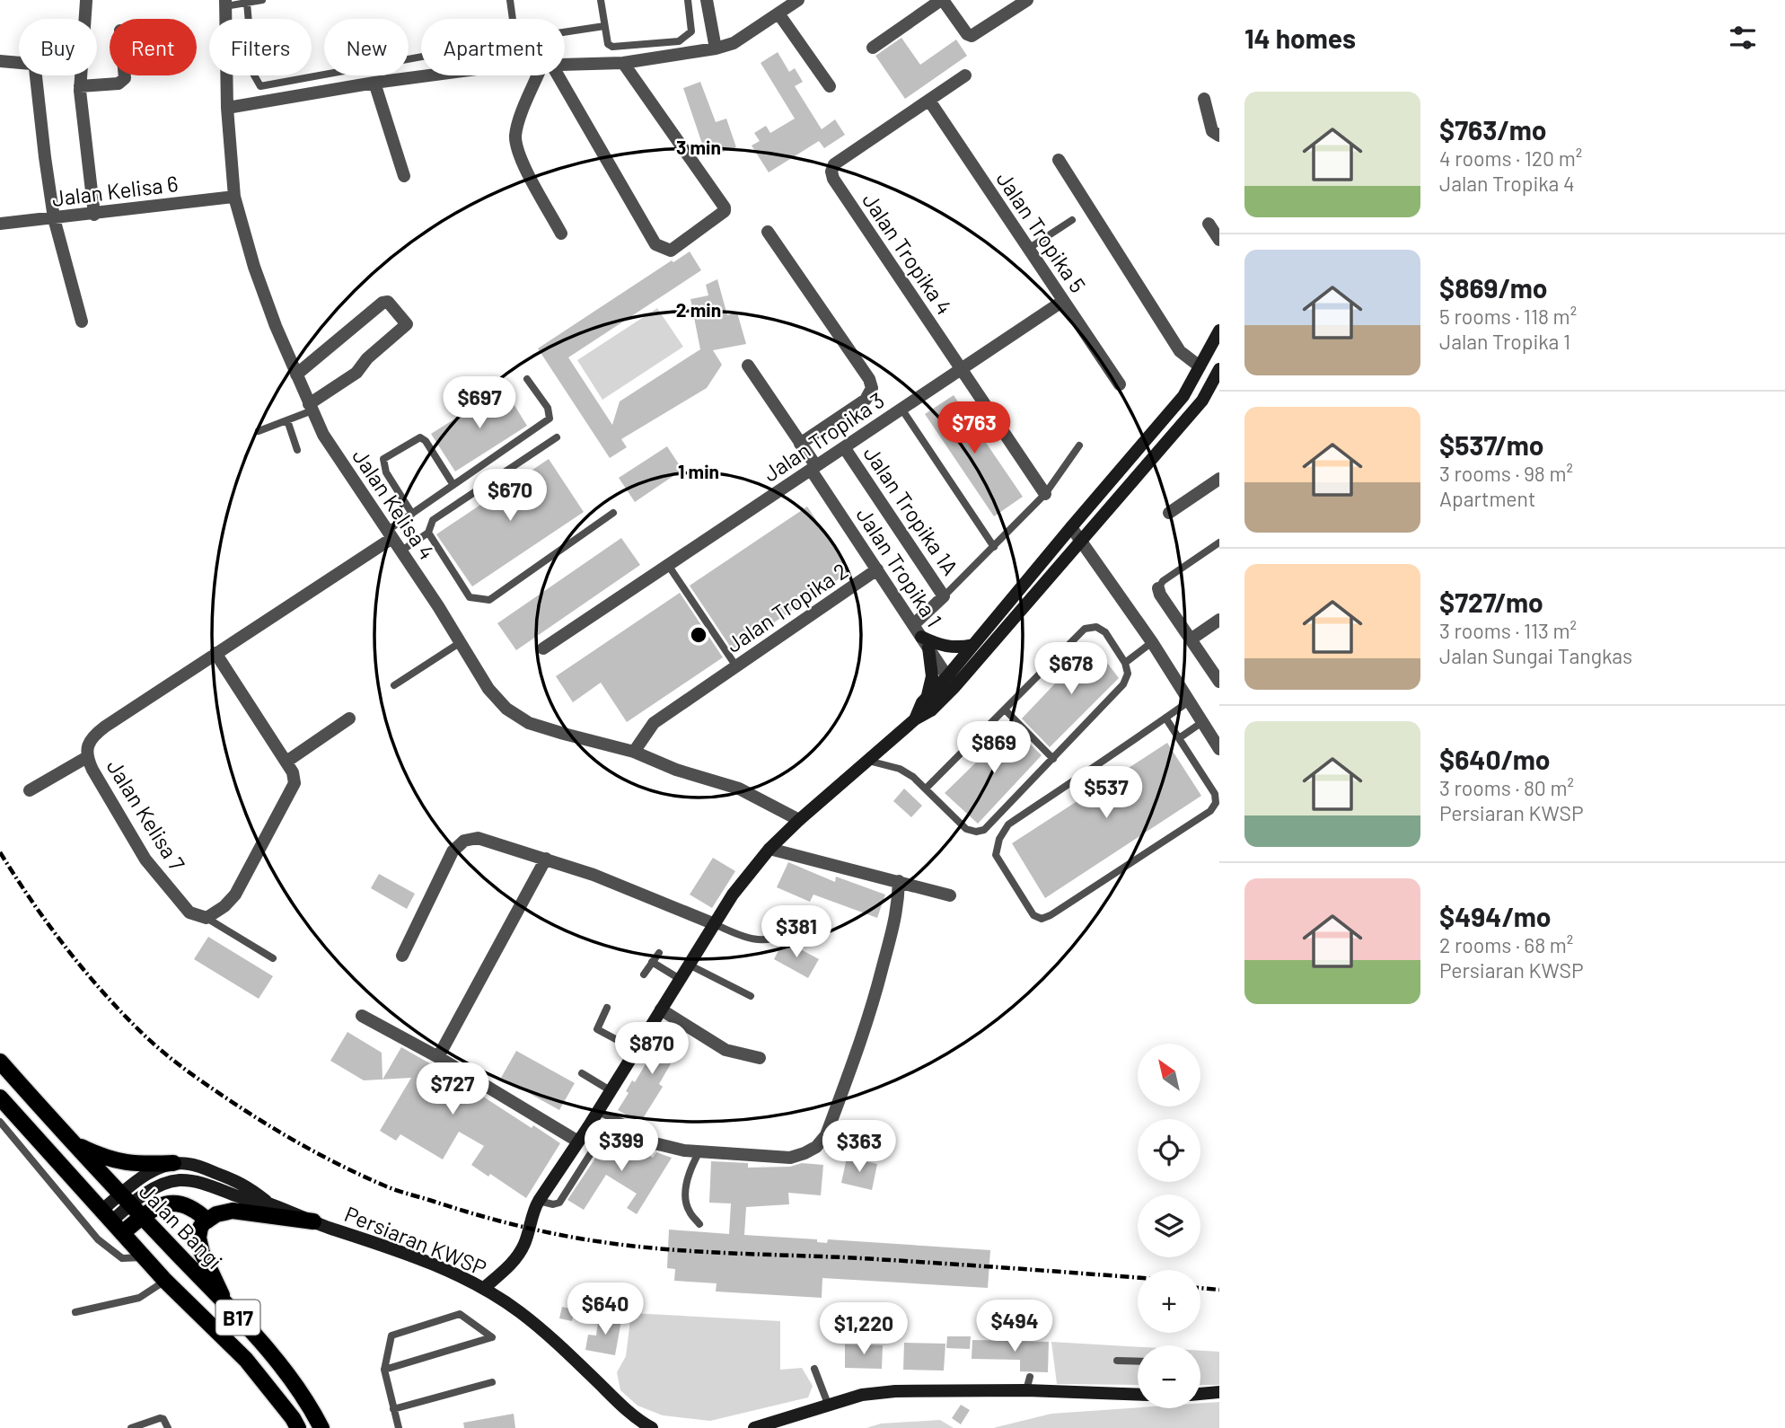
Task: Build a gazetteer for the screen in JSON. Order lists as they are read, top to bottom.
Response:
{
  "streets": {
    "main road": ["Jalan Bangi", "B17"],
    "street": [
      "Jalan Kelisa 6",
      "Jalan Tropika 5",
      "Jalan Tropika 4",
      "Jalan Tropika 3",
      "Jalan Kelisa 4",
      "Jalan Tropika 1A",
      "Jalan Tropika 1",
      "Jalan Tropika 2",
      "Jalan Kelisa 7",
      "Persiaran KWSP"
    ]
  },
  "crossings": [
    ["Jalan Kelisa 6", "Jalan Kelisa 4"],
    ["Jalan Tropika 5", "Jalan Tropika 4"],
    ["Jalan Tropika 5", "Jalan Tropika 3"],
    ["Jalan Tropika 4", "Jalan Tropika 3"],
    ["Jalan Tropika 3", "Jalan Tropika 1A"],
    ["Jalan Tropika 3", "Jalan Tropika 1"],
    ["Jalan Kelisa 4", "Jalan Tropika 2"],
    ["Jalan Kelisa 4", "Jalan Kelisa 7"],
    ["Jalan Tropika 1", "Jalan Tropika 2"],
    ["Jalan Bangi", "Persiaran KWSP"],
    ["Persiaran KWSP", "B17"]
  ],
  "north": "top left",
  "page": {
    "heading": "14 homes",
    "chip": [
      "Buy",
      "Rent",
      "Filters",
      "New",
      "Apartment"
    ],
    "list": [
      {
        "name": "$763/mo",
        "note": "4 rooms · 120 m² · Jalan Tropika 4"
      },
      {
        "name": "$869/mo",
        "note": "5 rooms · 118 m² · Jalan Tropika 1"
      },
      {
        "name": "$537/mo",
        "note": "3 rooms · 98 m² · Apartment"
      },
      {
        "name": "$727/mo",
        "note": "3 rooms · 113 m² · Jalan Sungai Tangkas"
      },
      {
        "name": "$640/mo",
        "note": "3 rooms · 80 m² · Persiaran KWSP"
      },
      {
        "name": "$494/mo",
        "note": "2 rooms · 68 m² · Persiaran KWSP"
      }
    ],
    "price": [
      "$697",
      "$763",
      "$670",
      "$678",
      "$869",
      "$537",
      "$381",
      "$870",
      "$727",
      "$399",
      "$363",
      "$640",
      "$494",
      "$1,220"
    ],
    "map_buttons": ["+", "−"]
  },
  "rings": ["3 min", "2 min", "1 min"]
}
